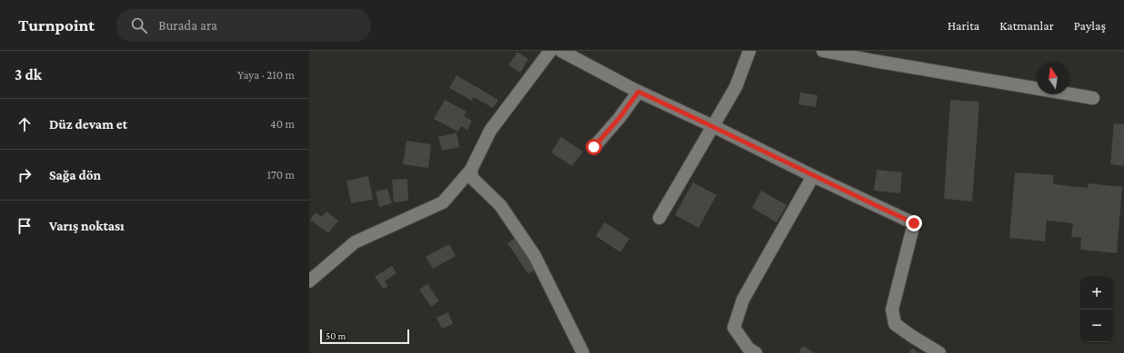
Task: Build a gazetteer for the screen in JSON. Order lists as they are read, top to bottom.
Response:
{
  "scale_bar": "50 m",
  "north": "top",
  "page": {
    "header": "Turnpoint",
    "search": "Burada ara",
    "nav": ["Harita", "Katmanlar", "Paylaş"],
    "heading": ["3 dk", "Yaya · 210 m"],
    "list": [
      ["Düz devam et", "40 m"],
      ["Sağa dön", "170 m"],
      "Varış noktası"
    ],
    "map_buttons": ["+", "−"],
    "scale": "50 m"
  }
}
